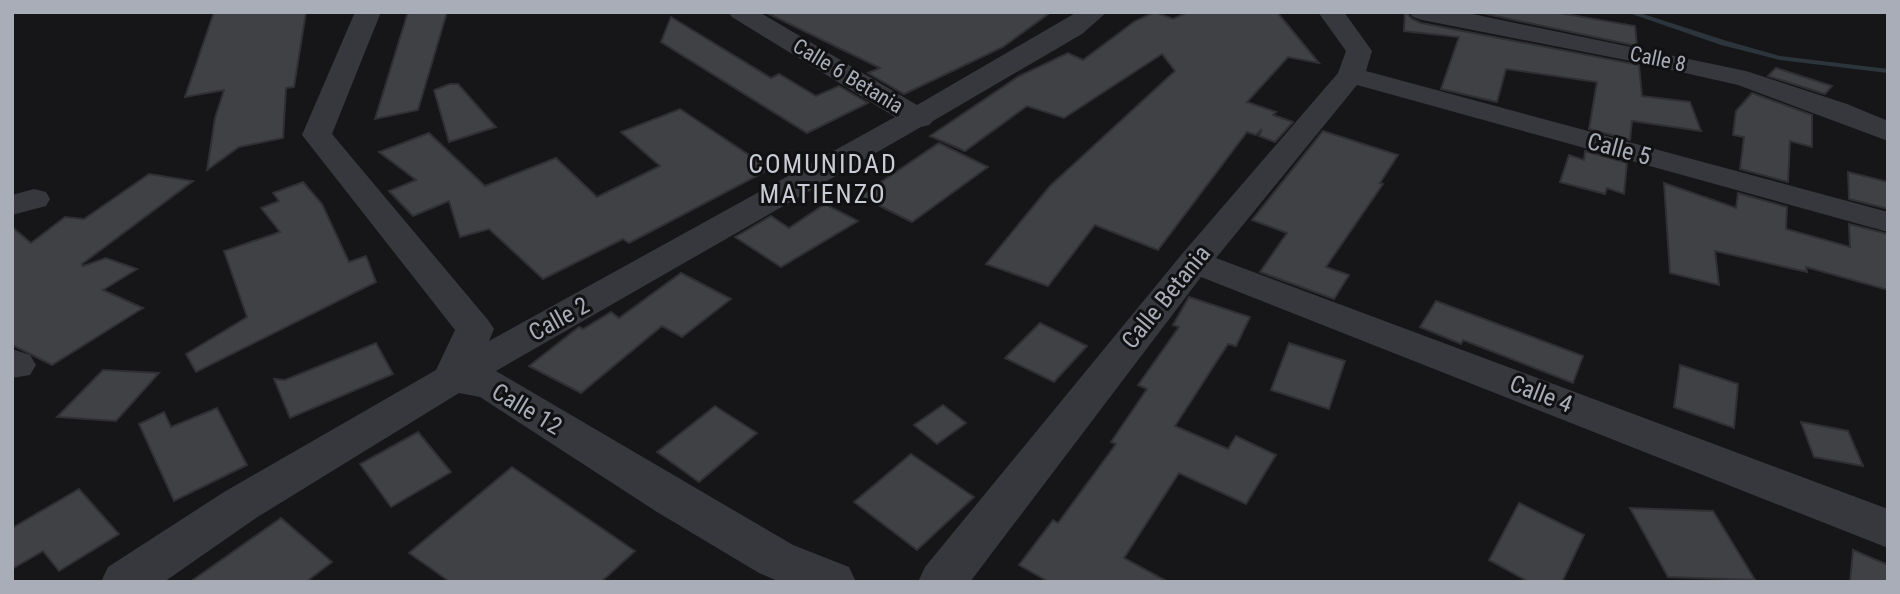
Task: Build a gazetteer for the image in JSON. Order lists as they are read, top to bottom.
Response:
{
  "streets": {
    "street": [
      "Calle 8",
      "Calle 6 Betania",
      "Calle 5",
      "Calle Betania",
      "Calle 2",
      "Calle 4",
      "Calle 12"
    ]
  },
  "crossings": [
    ["Calle 6 Betania", "Calle 2"],
    ["Calle 5", "Calle Betania"],
    ["Calle Betania", "Calle 4"],
    ["Calle 2", "Calle 12"]
  ],
  "districts": ["COMUNIDAD MATIENZO"]
}
